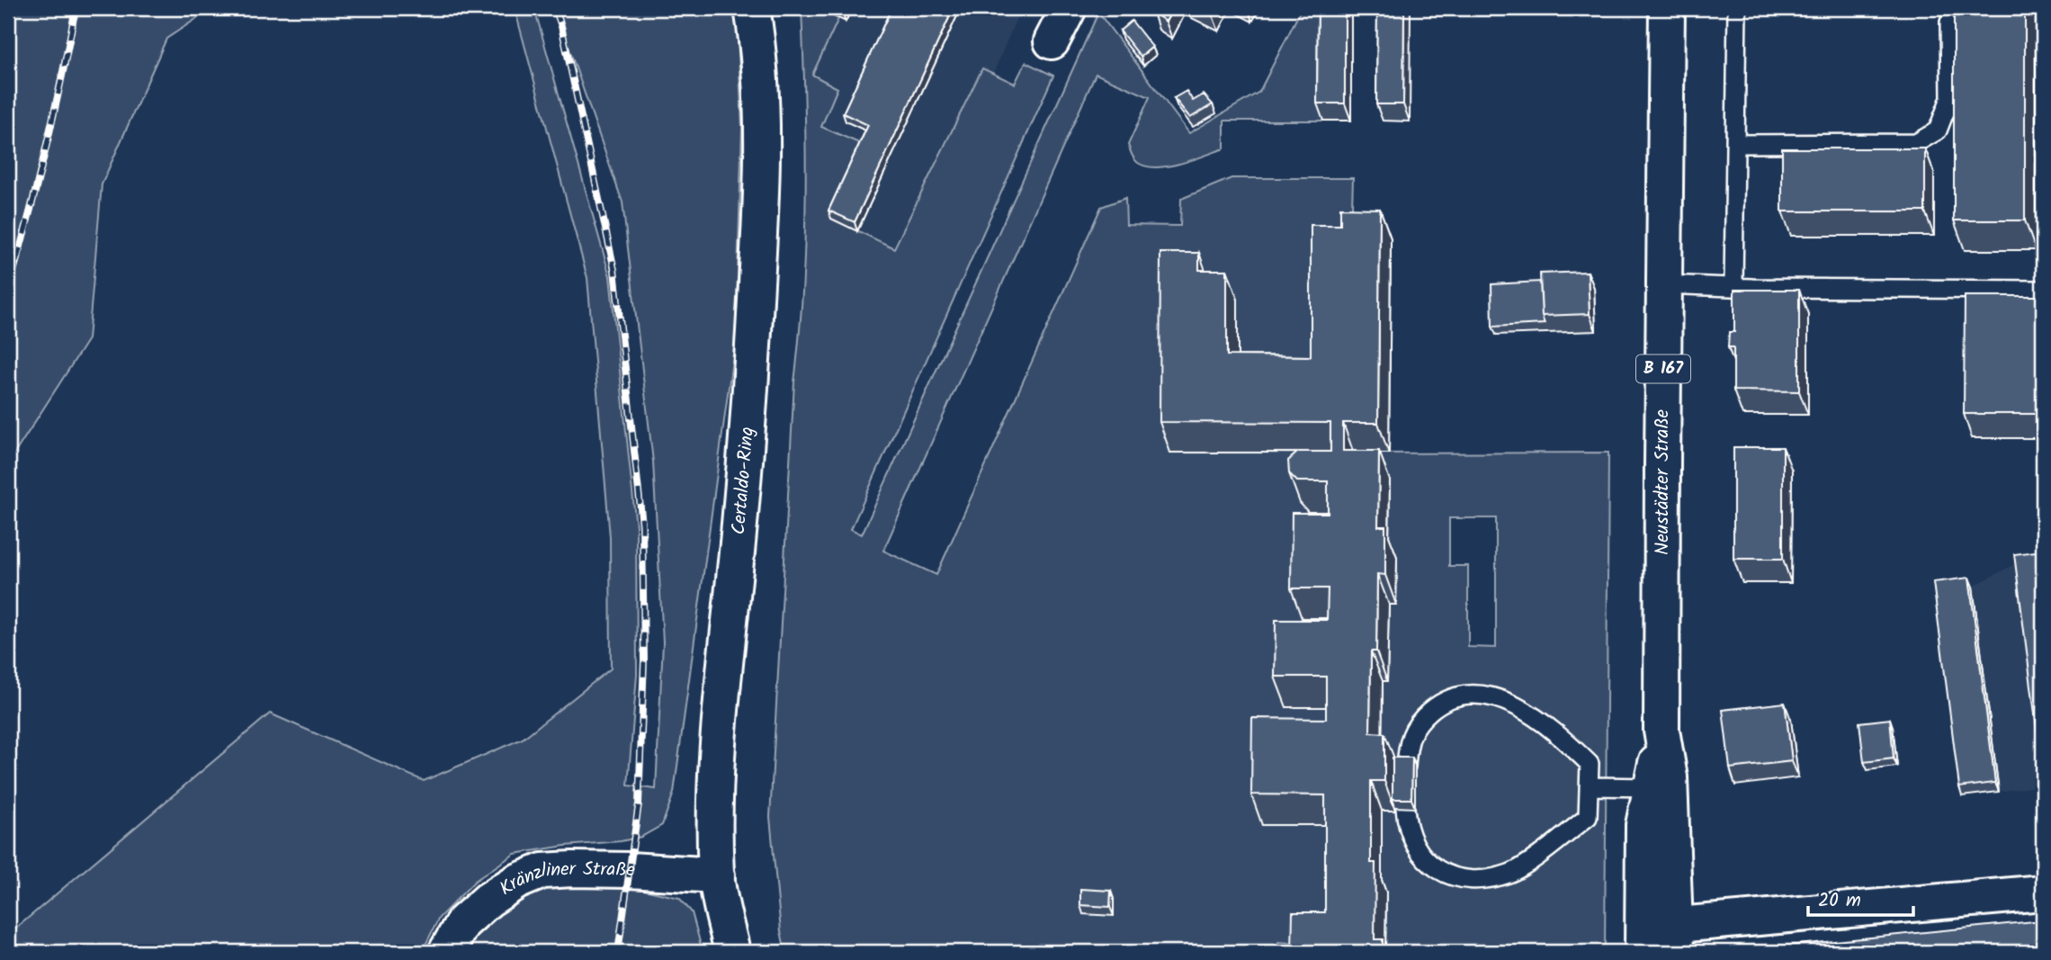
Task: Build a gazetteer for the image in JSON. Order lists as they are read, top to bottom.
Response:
{
  "streets": {
    "main road": [
      "B 167",
      "Certaldo-Ring",
      "Neustädter Straße",
      "Kränzliner Straße"
    ]
  },
  "crossings": [
    ["Certaldo-Ring", "Kränzliner Straße"]
  ],
  "scale_bar": "20 m"
}
